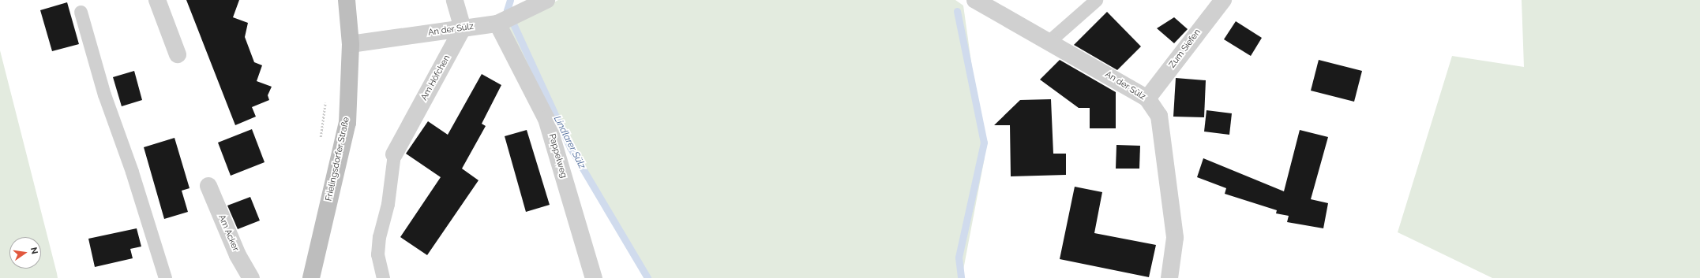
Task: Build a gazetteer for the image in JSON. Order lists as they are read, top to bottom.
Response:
{
  "streets": {
    "main road": ["Frielingsdorfer Straße"],
    "street": [
      "An der Sülz",
      "Zum Siefen",
      "Am Höfchen",
      "Pappelweg",
      "Am Acker"
    ]
  },
  "crossings": [
    ["An der Sülz", "Zum Siefen"],
    ["An der Sülz", "Am Höfchen"],
    ["An der Sülz", "Pappelweg"],
    ["An der Sülz", "Frielingsdorfer Straße"]
  ],
  "water": ["Lindlarer Sülz"],
  "north": "right"
}
